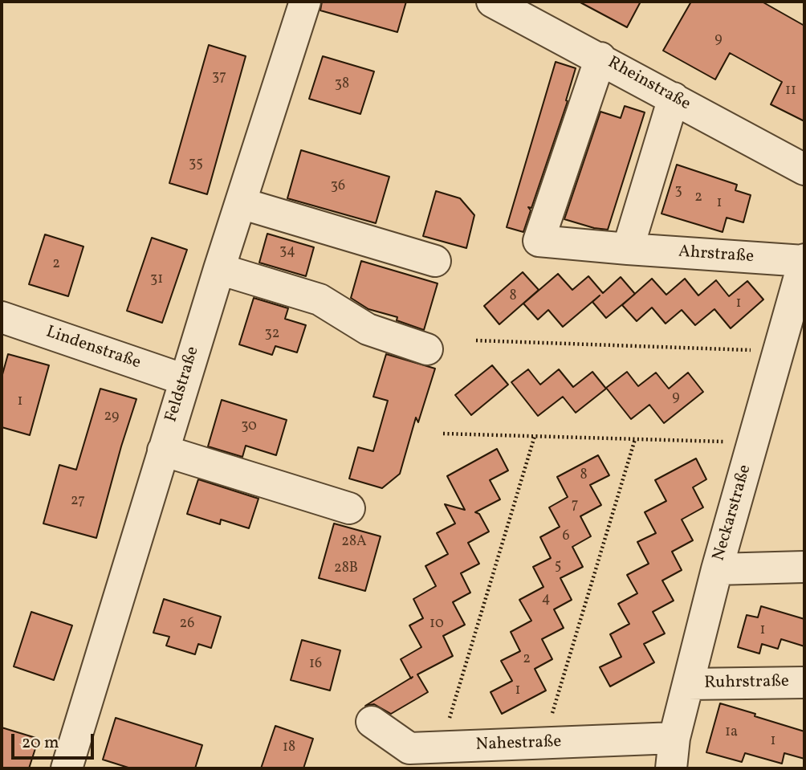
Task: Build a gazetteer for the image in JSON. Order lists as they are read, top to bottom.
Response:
{
  "streets": {
    "street": [
      "Rheinstraße",
      "Ahrstraße",
      "Lindenstraße",
      "Feldstraße",
      "Neckarstraße",
      "Ruhrstraße",
      "Nahestraße"
    ]
  },
  "crossings": [
    ["Rheinstraße", "Ahrstraße"],
    ["Ahrstraße", "Neckarstraße"],
    ["Lindenstraße", "Feldstraße"],
    ["Neckarstraße", "Ruhrstraße"],
    ["Neckarstraße", "Nahestraße"]
  ],
  "house_numbers": [
    "9",
    "37",
    "38",
    "11",
    "35",
    "36",
    "3",
    "2",
    "1",
    "34",
    "2",
    "31",
    "8",
    "1",
    "32",
    "9",
    "1",
    "29",
    "30",
    "8",
    "27",
    "7",
    "6",
    "28A",
    "5",
    "28B",
    "4",
    "26",
    "10",
    "1",
    "2",
    "16",
    "1",
    "1a",
    "1",
    "18"
  ],
  "scale_bar": "20 m"
}
